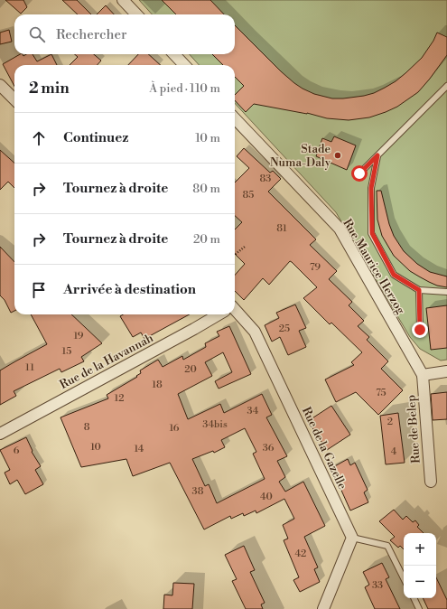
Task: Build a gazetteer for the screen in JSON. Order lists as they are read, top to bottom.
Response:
{
  "streets": {
    "street": [
      "Rue Maurice Herzog",
      "Rue de la Havannah",
      "Rue de Belep",
      "Rue de la Gazelle"
    ]
  },
  "crossings": [
    ["Rue Maurice Herzog", "Rue de Belep"]
  ],
  "places": ["Stade Numa-Daly"],
  "house_numbers": [
    "83",
    "85",
    "81",
    "79",
    "25",
    "19",
    "15",
    "11",
    "20",
    "18",
    "75",
    "12",
    "34",
    "2",
    "34bis",
    "8",
    "16",
    "10",
    "36",
    "14",
    "6",
    "4",
    "38",
    "40",
    "42",
    "33"
  ],
  "page": {
    "search": "Rechercher",
    "heading": ["2 min", "À pied · 110 m"],
    "list": [
      ["Continuez", "10 m"],
      ["Tournez à droite", "80 m"],
      ["Tournez à droite", "20 m"],
      "Arrivée à destination"
    ],
    "map_buttons": ["+", "−"]
  }
}
